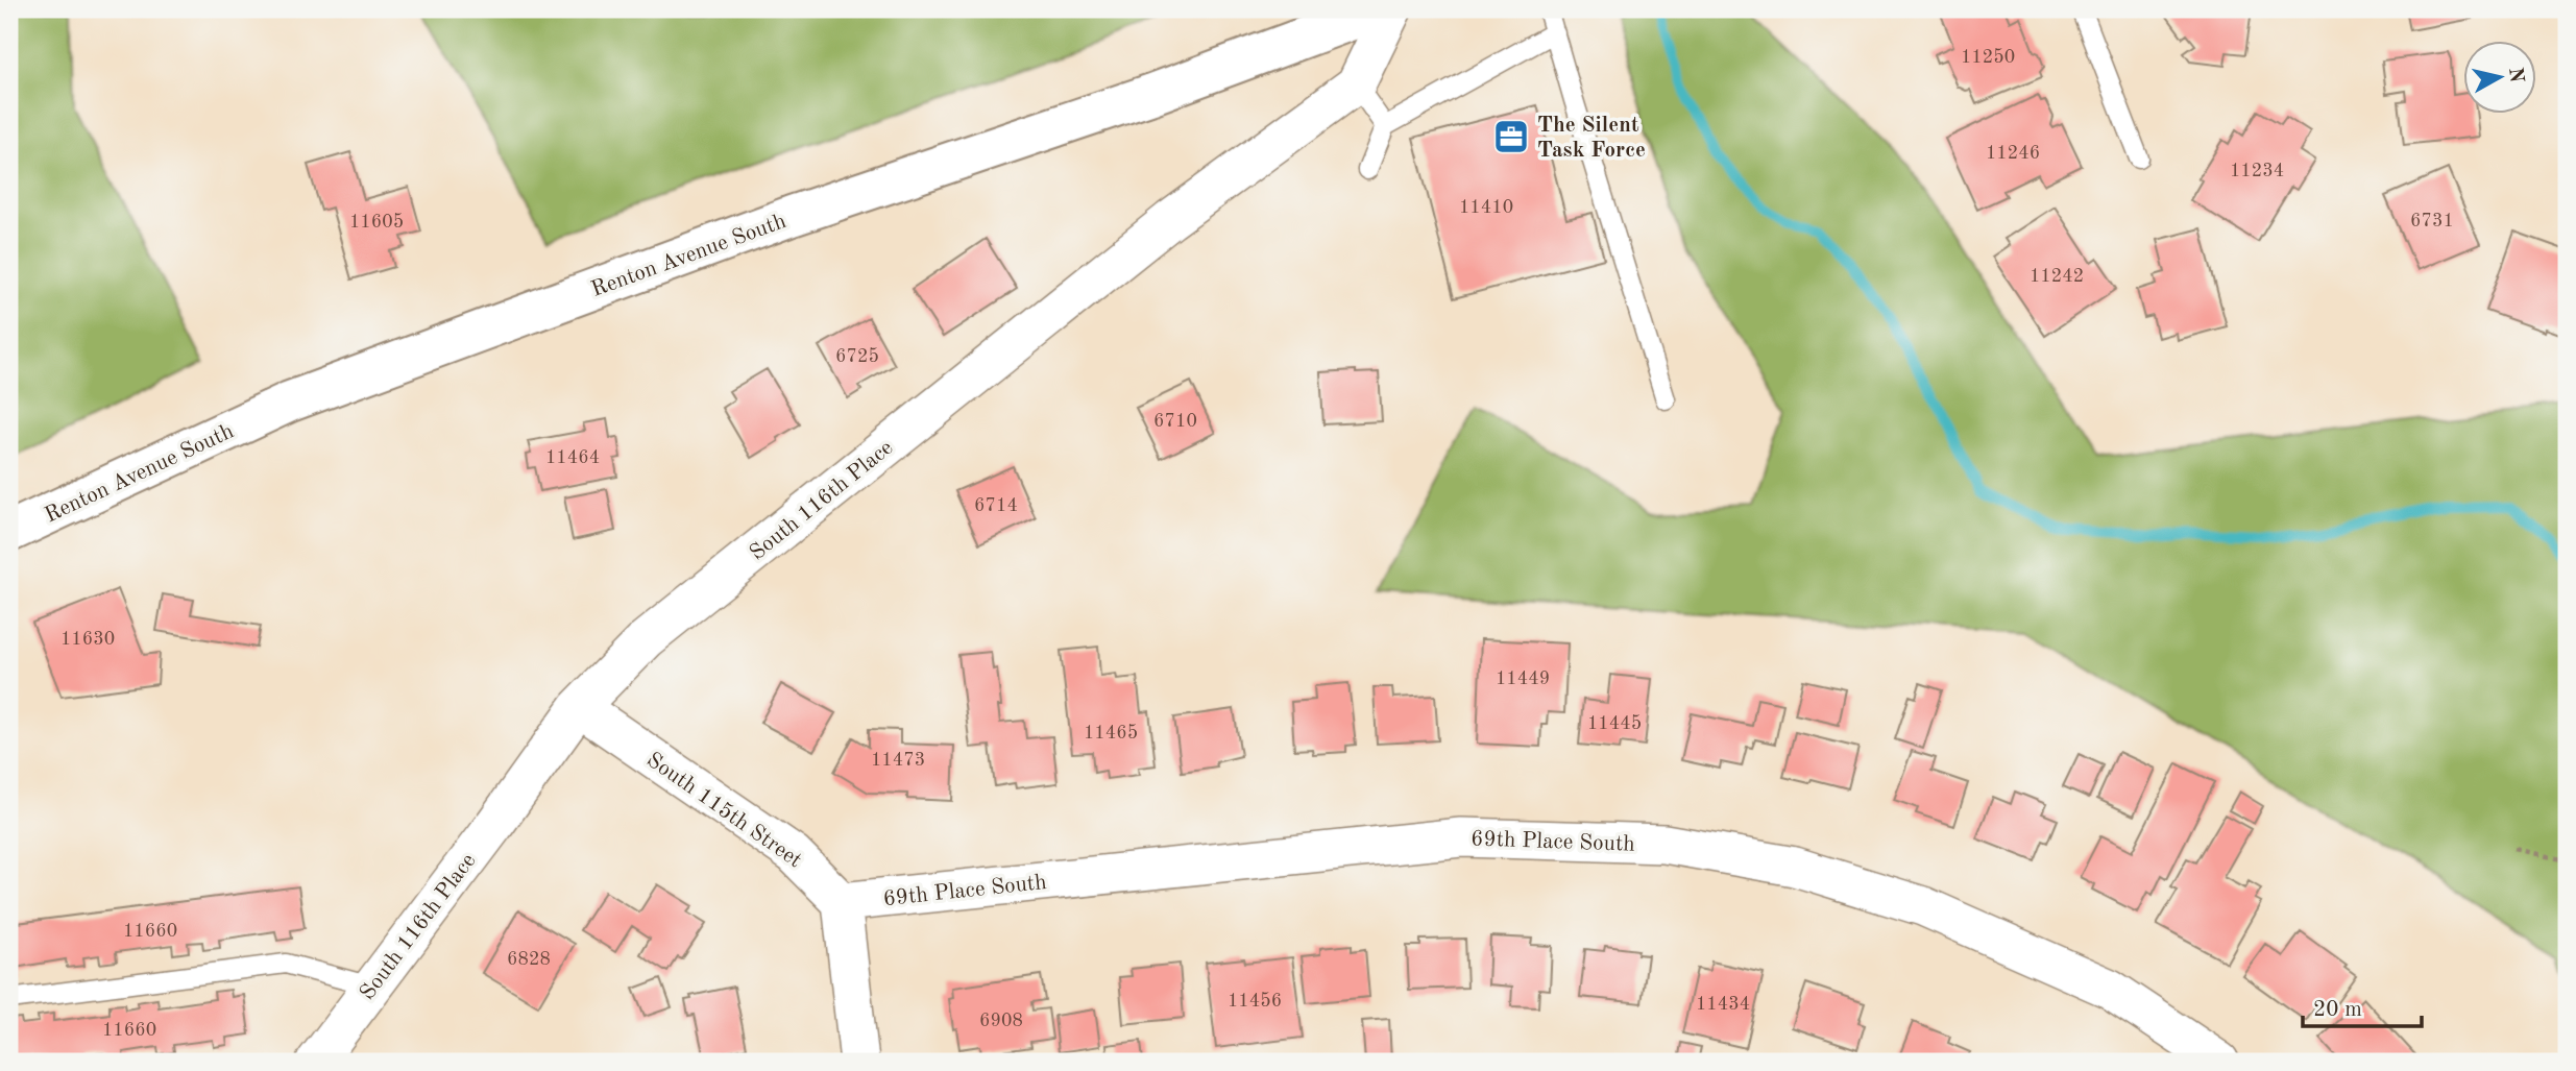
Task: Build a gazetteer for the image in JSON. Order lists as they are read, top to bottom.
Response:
{
  "streets": {
    "main road": ["Renton Avenue South"],
    "street": ["South 116th Place", "South 115th Street", "69th Place South"]
  },
  "crossings": [
    ["South 116th Place", "South 115th Street"],
    ["South 115th Street", "69th Place South"]
  ],
  "places": {
    "office": ["The Silent Task Force"]
  },
  "house_numbers": [
    "11250",
    "11246",
    "11234",
    "11410",
    "6731",
    "11605",
    "11242",
    "6725",
    "6710",
    "11464",
    "6714",
    "11630",
    "11449",
    "11445",
    "11465",
    "11473",
    "11660",
    "6828",
    "11456",
    "11434",
    "6908",
    "11660"
  ],
  "scale_bar": "20 m",
  "north": "right"
}
